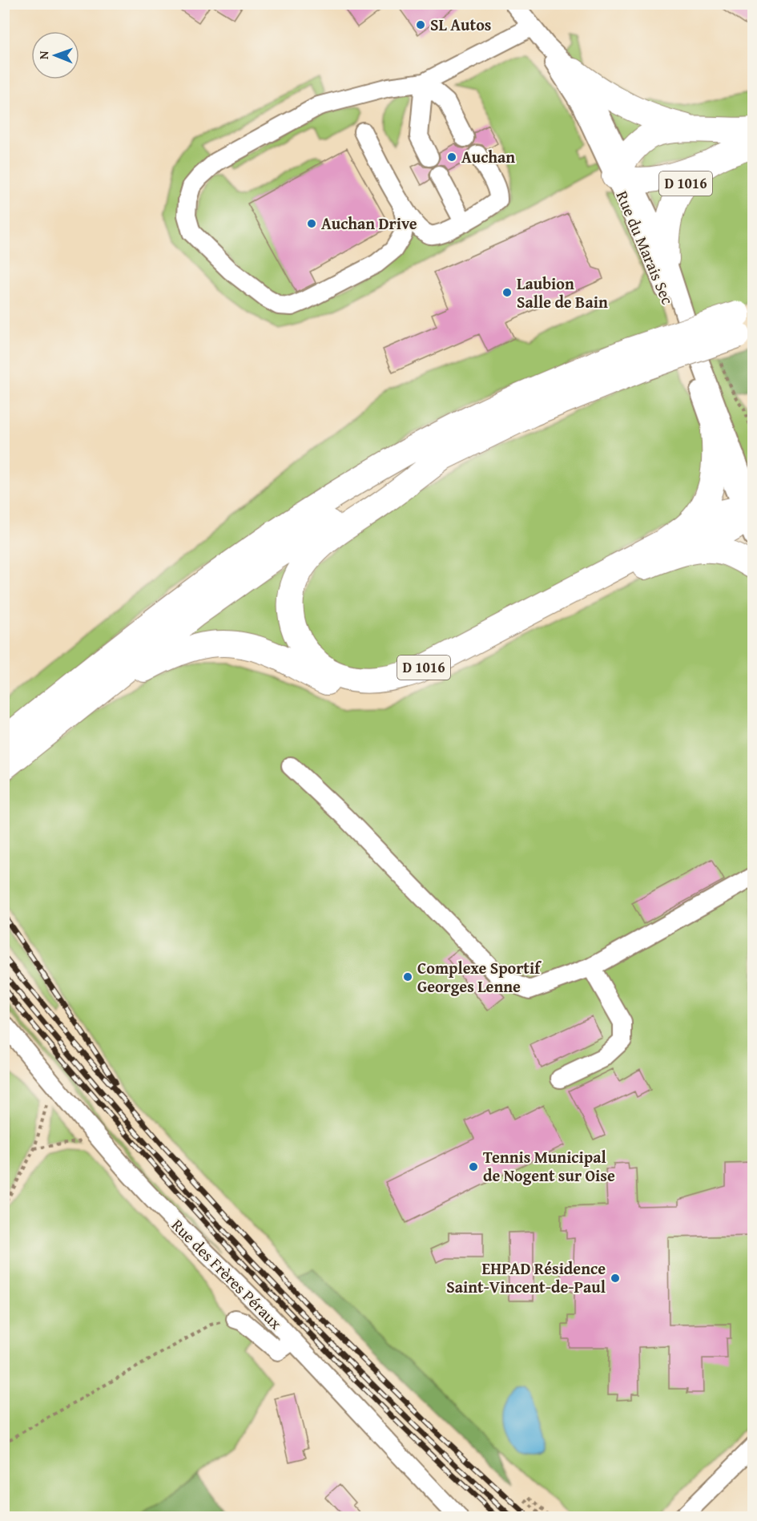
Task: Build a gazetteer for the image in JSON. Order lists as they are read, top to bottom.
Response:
{
  "streets": {
    "highway": ["D 1016"],
    "street": ["Rue du Marais Sec", "Rue des Frères Péraux"]
  },
  "crossings": [
    ["D 1016", "Rue du Marais Sec"]
  ],
  "places": [
    "SL Autos",
    "Auchan",
    "Auchan Drive",
    "Laubion Salle de Bain",
    "Complexe Sportif Georges Lenne",
    "Tennis Municipal de Nogent sur Oise",
    "EHPAD Résidence Saint-Vincent-de-Paul"
  ],
  "north": "left"
}
